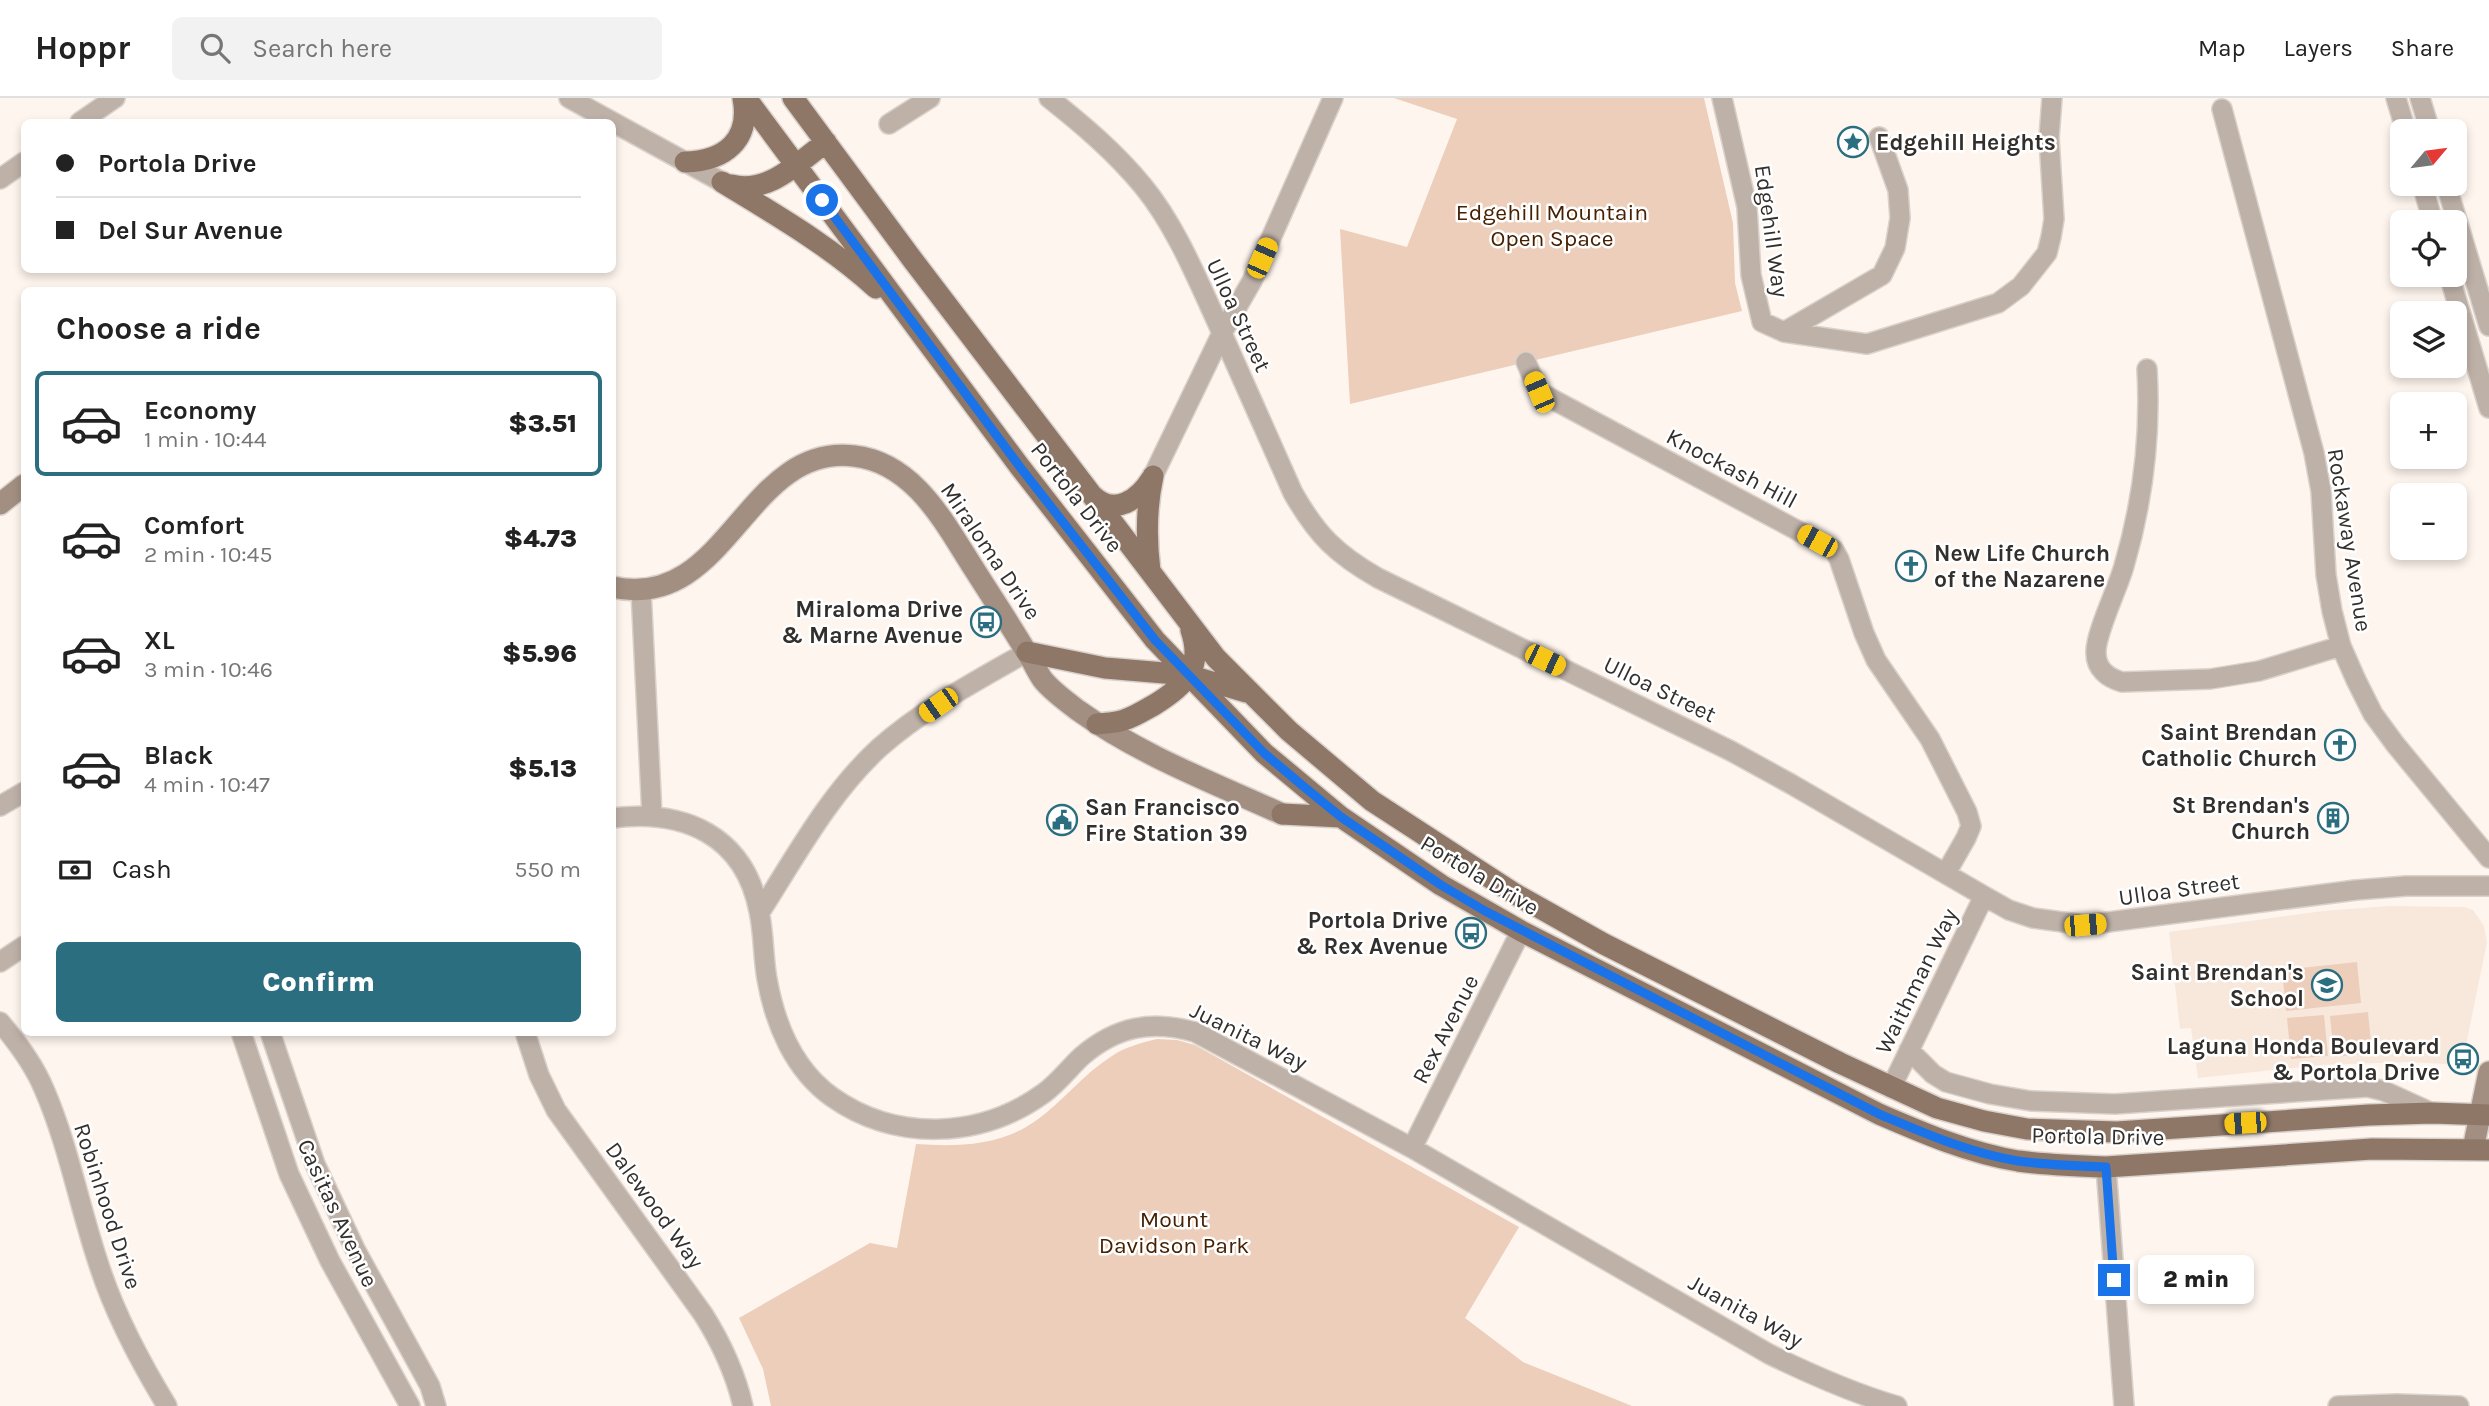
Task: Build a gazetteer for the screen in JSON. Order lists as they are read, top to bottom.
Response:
{
  "streets": {
    "main road": ["Portola Drive"],
    "street": [
      "Edgehill Way",
      "Ulloa Street",
      "Knockash Hill",
      "Rockaway Avenue",
      "Miraloma Drive",
      "Waithman Way",
      "Rex Avenue",
      "Juanita Way",
      "Dalewood Way",
      "Robinhood Drive",
      "Casitas Avenue"
    ]
  },
  "crossings": [
    ["Ulloa Street", "Knockash Hill"],
    ["Ulloa Street", "Waithman Way"],
    ["Portola Drive", "Waithman Way"],
    ["Portola Drive", "Rex Avenue"],
    ["Rex Avenue", "Juanita Way"]
  ],
  "parks": ["Edgehill Mountain Open Space", "Mount Davidson Park"],
  "places": {
    "place": ["Edgehill Heights"],
    "church": ["New Life Church of the Nazarene", "Saint Brendan Catholic Church"],
    "bus stop": ["Miraloma Drive & Marne Avenue", "Portola Drive & Rex Avenue", "Laguna Honda Boulevard & Portola Drive"],
    "building": ["St Brendan's Church"],
    "public building": ["San Francisco Fire Station 39"],
    "school or university": ["Saint Brendan's School"]
  },
  "north": "top right",
  "page": {
    "header": "Hoppr",
    "search": "Search here",
    "nav": ["Map", "Layers", "Share"],
    "map_buttons": ["+", "−"],
    "banner": ["Portola Drive", "Del Sur Avenue"],
    "heading": "Choose a ride",
    "list": [
      {
        "name": "Economy",
        "note": "1 min · 10:44",
        "value": "$3.51"
      },
      {
        "name": "Comfort",
        "note": "2 min · 10:45",
        "value": "$4.73"
      },
      {
        "name": "XL",
        "note": "3 min · 10:46",
        "value": "$5.96"
      },
      {
        "name": "Black",
        "note": "4 min · 10:47",
        "value": "$5.13"
      }
    ],
    "pay": ["Cash", "550 m"],
    "buttons": "Confirm",
    "bubble": "2 min"
  }
}
